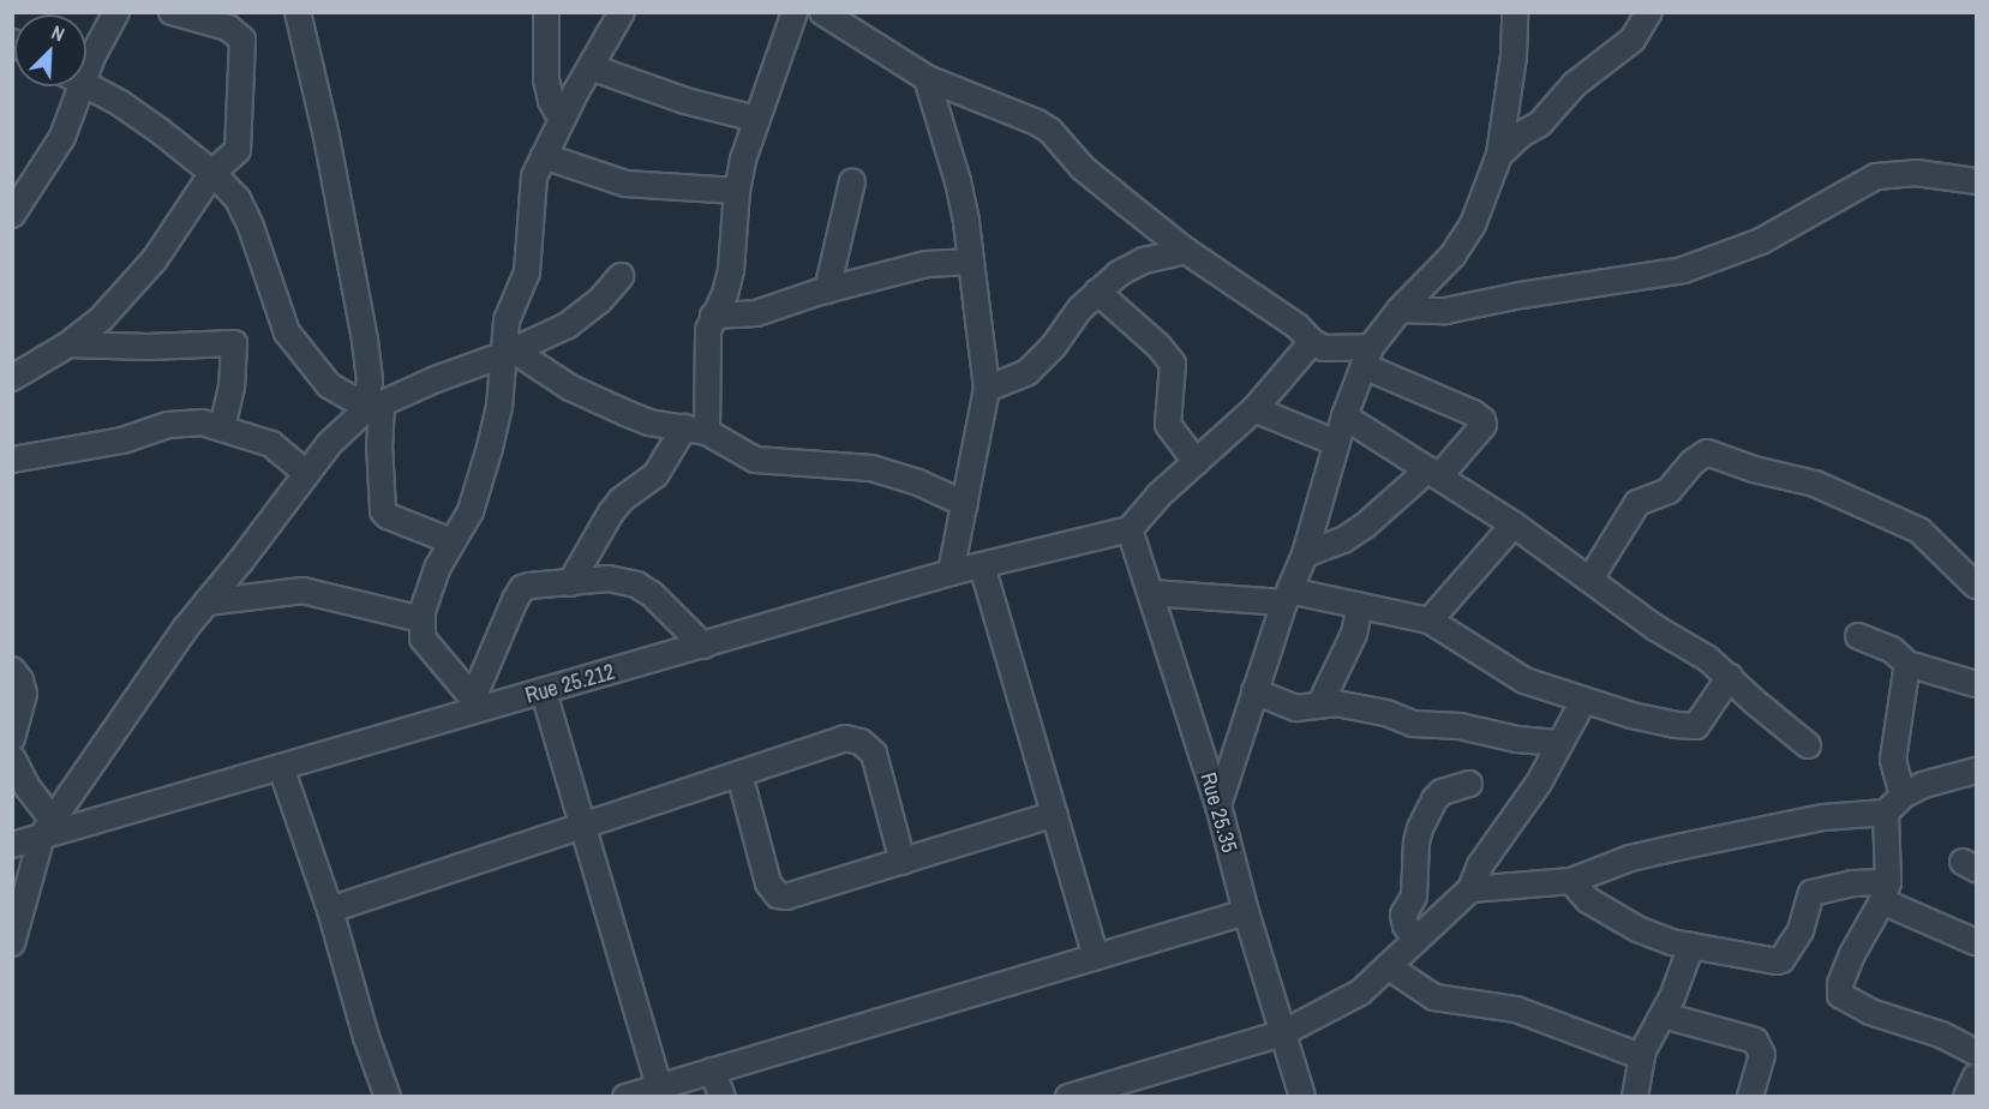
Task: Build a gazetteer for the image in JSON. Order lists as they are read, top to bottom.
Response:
{
  "streets": {
    "street": ["Rue 25.212", "Rue 25.35"]
  },
  "crossings": [
    ["Rue 25.212", "Rue 25.35"]
  ],
  "north": "top right"
}
